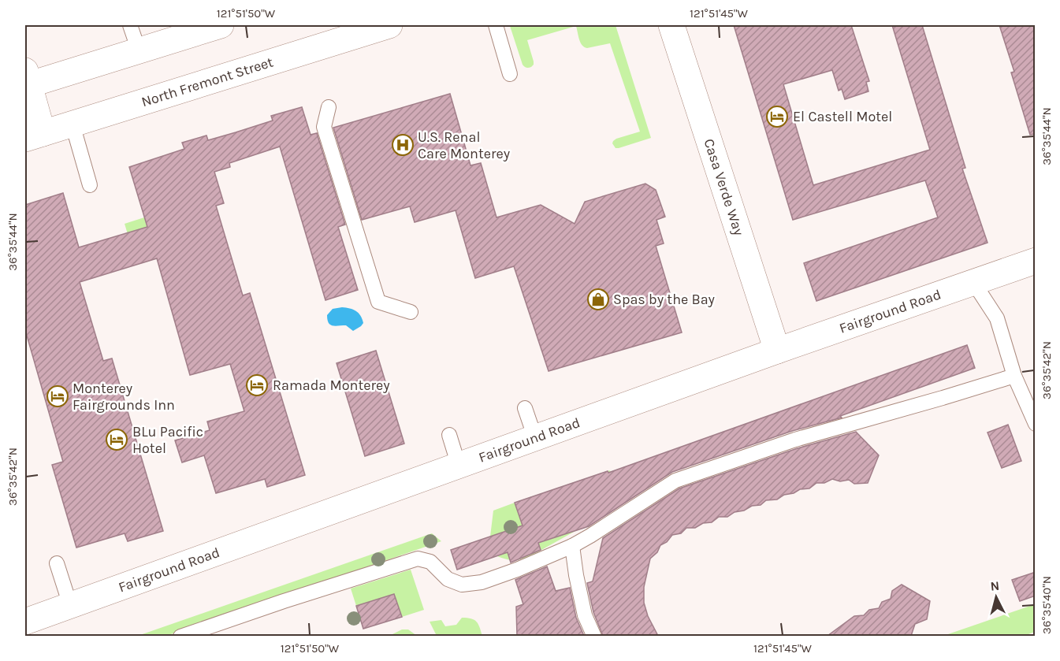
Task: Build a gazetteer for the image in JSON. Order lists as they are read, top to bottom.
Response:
{
  "streets": {
    "street": ["North Fremont Street", "Casa Verde Way", "Fairground Road"]
  },
  "crossings": [
    ["Casa Verde Way", "Fairground Road"]
  ],
  "places": {
    "hotel": [
      "El Castell Motel",
      "Ramada Monterey",
      "Monterey Fairgrounds Inn",
      "BLu Pacific Hotel"
    ],
    "hospital": ["U.S. Renal Care Monterey"],
    "shop": ["Spas by the Bay"]
  },
  "north": "top",
  "coordinates": [
    "121°51'50\"W",
    "121°51'45\"W",
    "36°35'44\"N",
    "36°35'42\"N",
    "36°35'40\"N"
  ]
}
